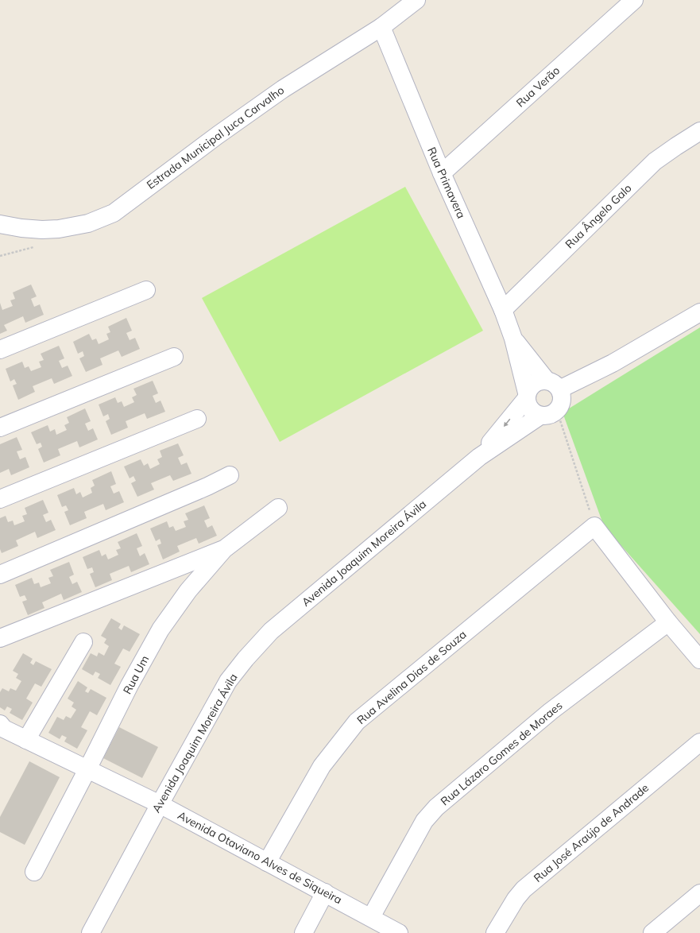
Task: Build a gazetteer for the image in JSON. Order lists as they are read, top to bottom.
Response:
{
  "streets": {
    "street": [
      "Rua Verão",
      "Estrada Municipal Juca Carvalho",
      "Rua Primavera",
      "Rua Ângelo Galo",
      "Avenida Joaquim Moreira Ávila",
      "Rua Um",
      "Rua Avelina Dias de Souza",
      "Rua Lázaro Gomes de Moraes",
      "Rua José Araújo de Andrade",
      "Avenida Otaviano Alves de Siqueira"
    ]
  },
  "crossings": [
    ["Rua Verão", "Rua Primavera"],
    ["Estrada Municipal Juca Carvalho", "Rua Primavera"],
    ["Rua Primavera", "Rua Ângelo Galo"],
    ["Rua Primavera", "Avenida Joaquim Moreira Ávila"],
    ["Avenida Joaquim Moreira Ávila", "Avenida Otaviano Alves de Siqueira"],
    ["Rua Um", "Avenida Otaviano Alves de Siqueira"],
    ["Rua Avelina Dias de Souza", "Avenida Otaviano Alves de Siqueira"],
    ["Rua Lázaro Gomes de Moraes", "Avenida Otaviano Alves de Siqueira"]
  ]
}
